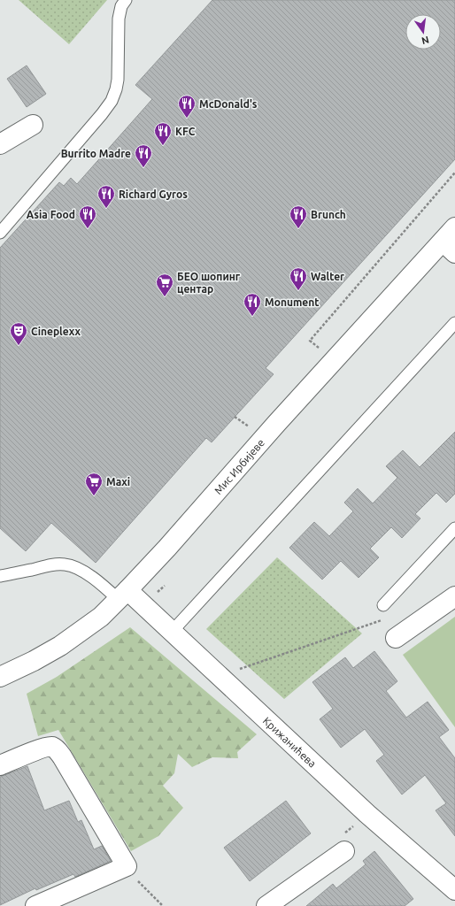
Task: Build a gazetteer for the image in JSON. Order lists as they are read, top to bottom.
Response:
{
  "streets": {
    "street": ["Мис Ирбијеве", "Крижанићева"]
  },
  "crossings": [
    ["Мис Ирбијеве", "Крижанићева"]
  ],
  "places": {
    "restaurant": [
      "McDonald's",
      "KFC",
      "Burrito Madre",
      "Richard Gyros",
      "Asia Food",
      "Brunch",
      "Walter",
      "Monument"
    ],
    "supermarket": ["БЕО шопинг центар", "Maxi"],
    "theatre": ["Cineplexx"]
  },
  "north": "bottom"
}
